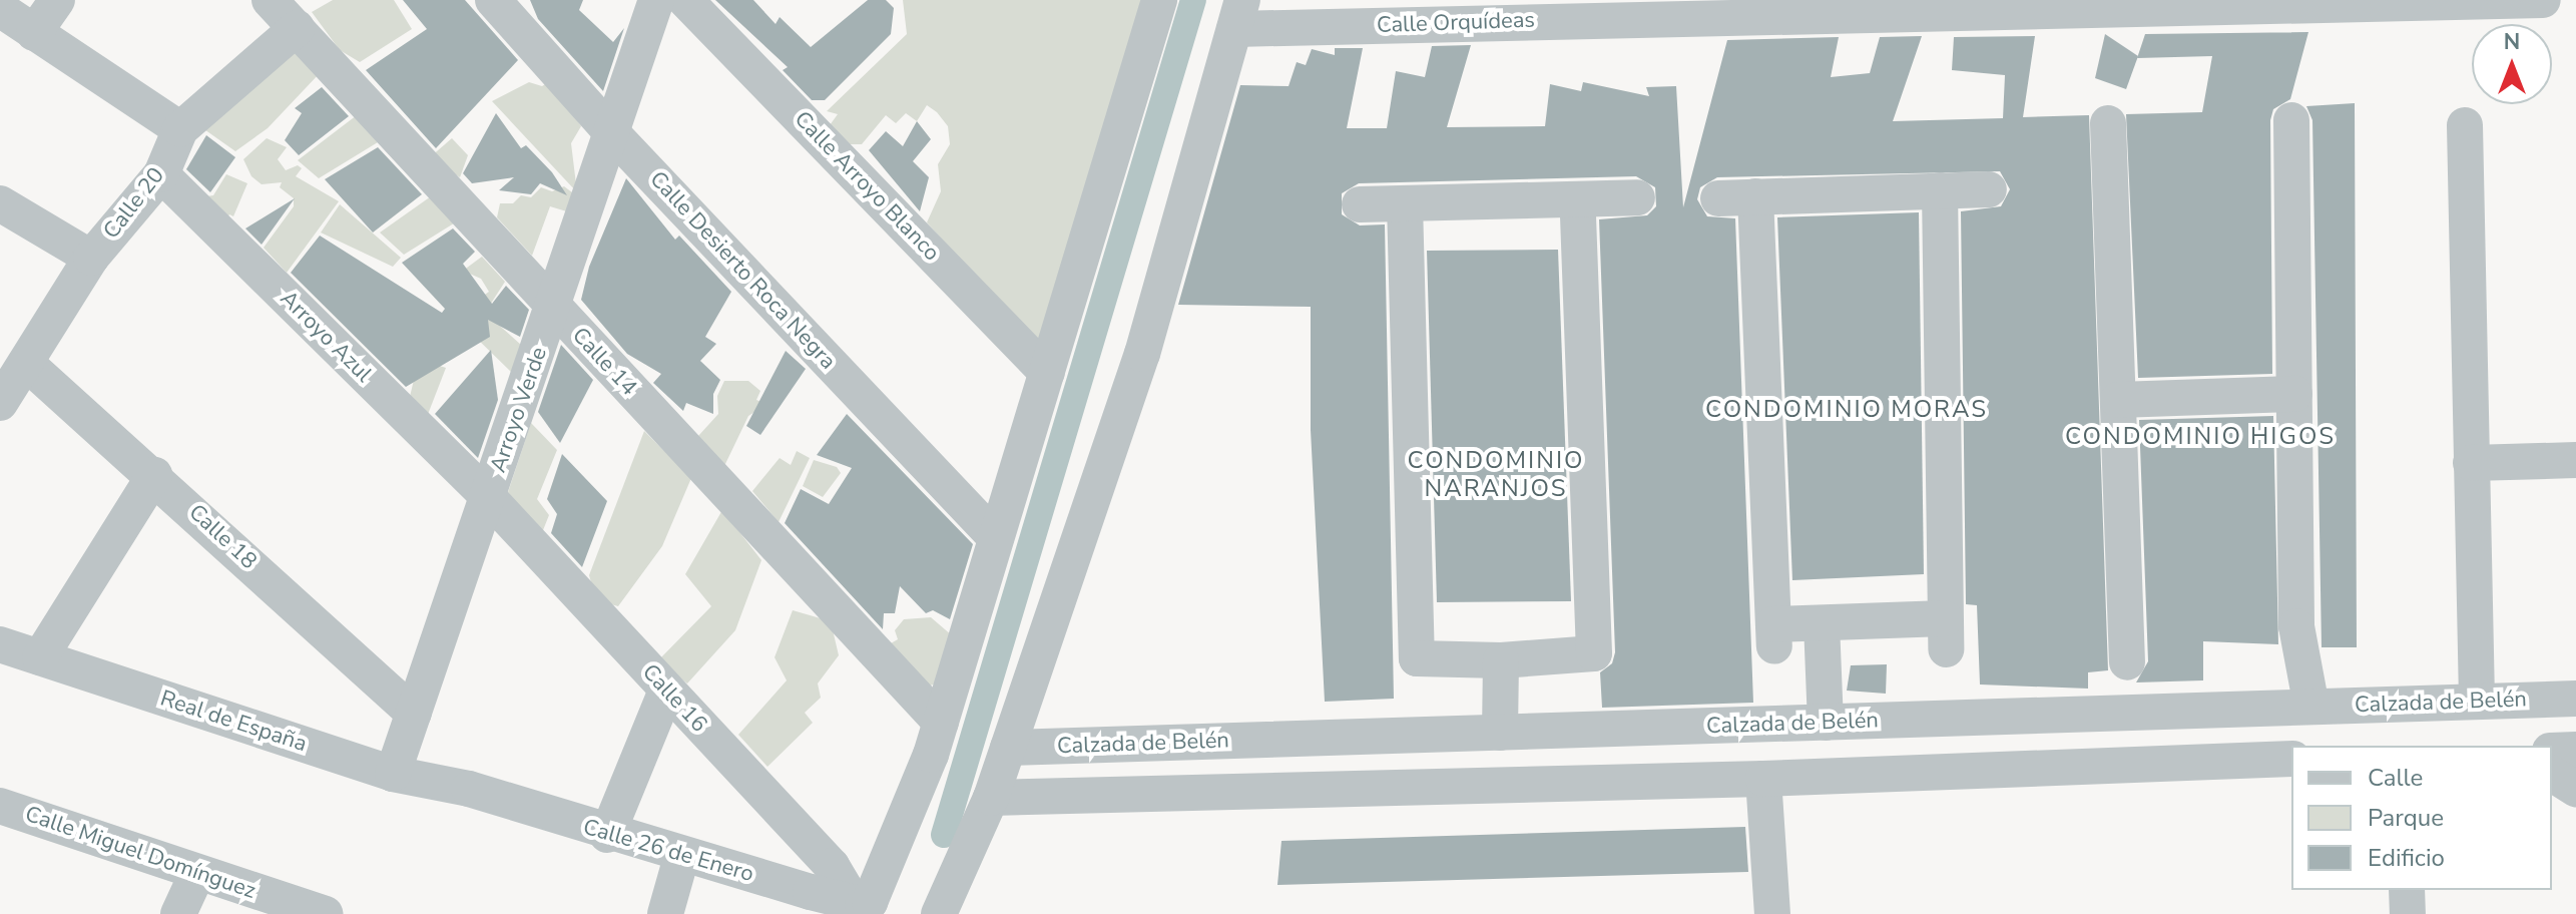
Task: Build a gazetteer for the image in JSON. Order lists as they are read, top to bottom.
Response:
{
  "streets": {
    "street": [
      "Calle Orquídeas",
      "Calle Arroyo Blanco",
      "Calle 20",
      "Calle Desierto Roca Negra",
      "Arroyo Azul",
      "Calle 14",
      "Arroyo Verde",
      "Calle 18",
      "Calle 16",
      "Calzada de Belén",
      "Real de España",
      "Calle 26 de Enero",
      "Calle Miguel Domínguez"
    ]
  },
  "crossings": [
    ["Calle 20", "Arroyo Azul"],
    ["Calle 20", "Calle 14"],
    ["Calle 20", "Calle 18"],
    ["Calle Desierto Roca Negra", "Arroyo Verde"],
    ["Arroyo Azul", "Arroyo Verde"],
    ["Arroyo Azul", "Calle 16"],
    ["Calle 14", "Arroyo Verde"],
    ["Arroyo Verde", "Calle 18"],
    ["Arroyo Verde", "Calle 16"],
    ["Arroyo Verde", "Real de España"],
    ["Calle 16", "Calle 26 de Enero"],
    ["Real de España", "Calle 26 de Enero"]
  ],
  "districts": ["CONDOMINIO MORAS", "CONDOMINIO HIGOS", "CONDOMINIO NARANJOS"],
  "legend": ["Calle", "Parque", "Edificio"],
  "north": "top"
}
